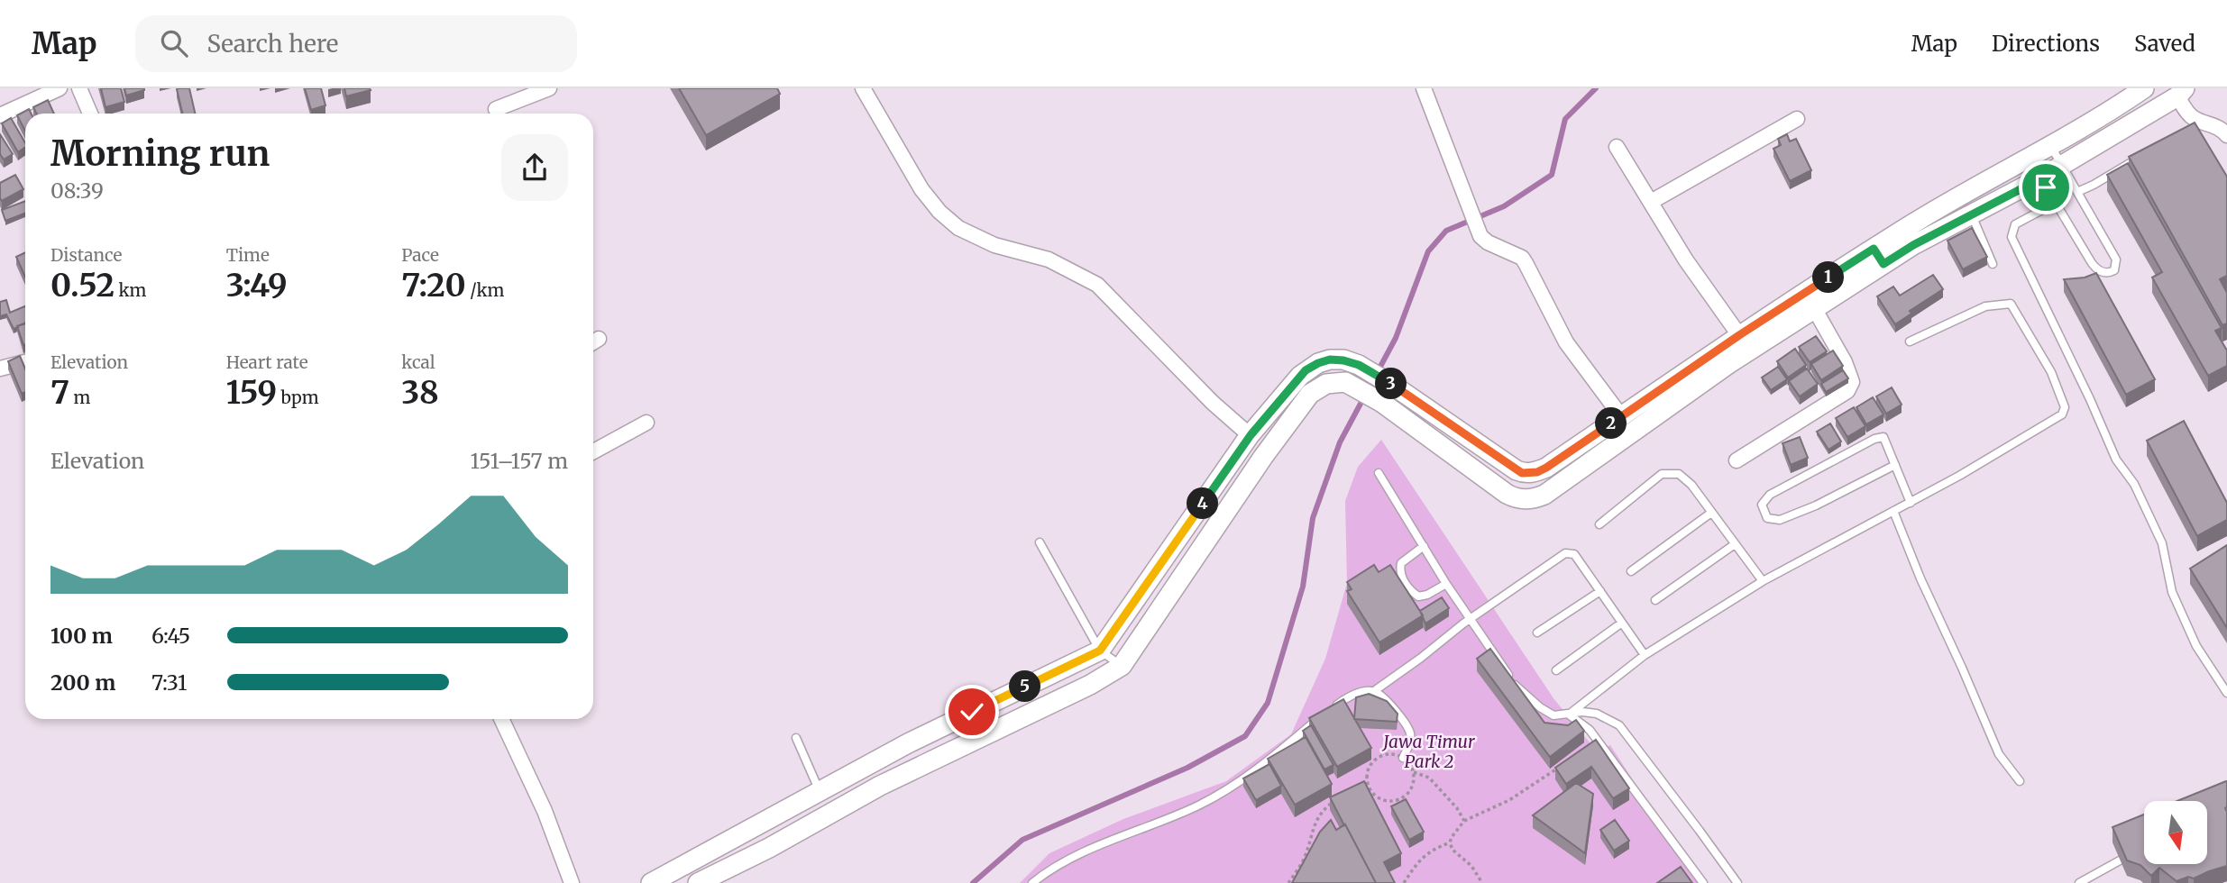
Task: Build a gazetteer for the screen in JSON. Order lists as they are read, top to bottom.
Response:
{
  "parks": ["Jawa Timur Park 2"],
  "north": "bottom",
  "page": {
    "header": "Map",
    "search": "Search here",
    "nav": ["Map", "Directions", "Saved"],
    "heading": ["Morning run", "08:39"],
    "stats": [
      ["Distance", "0.52 km"],
      ["Time", "3:49"],
      ["Pace", "7:20 /km"],
      ["Elevation", "7 m"],
      ["Heart rate", "159 bpm"],
      ["kcal", "38"]
    ],
    "pins": [
      "1",
      "3",
      "2",
      "4",
      "5"
    ],
    "chart": ["Elevation", "151–157 m"],
    "list": [
      {
        "name": "100 m",
        "note": "6:45"
      },
      {
        "name": "200 m",
        "note": "7:31"
      }
    ]
  }
}
